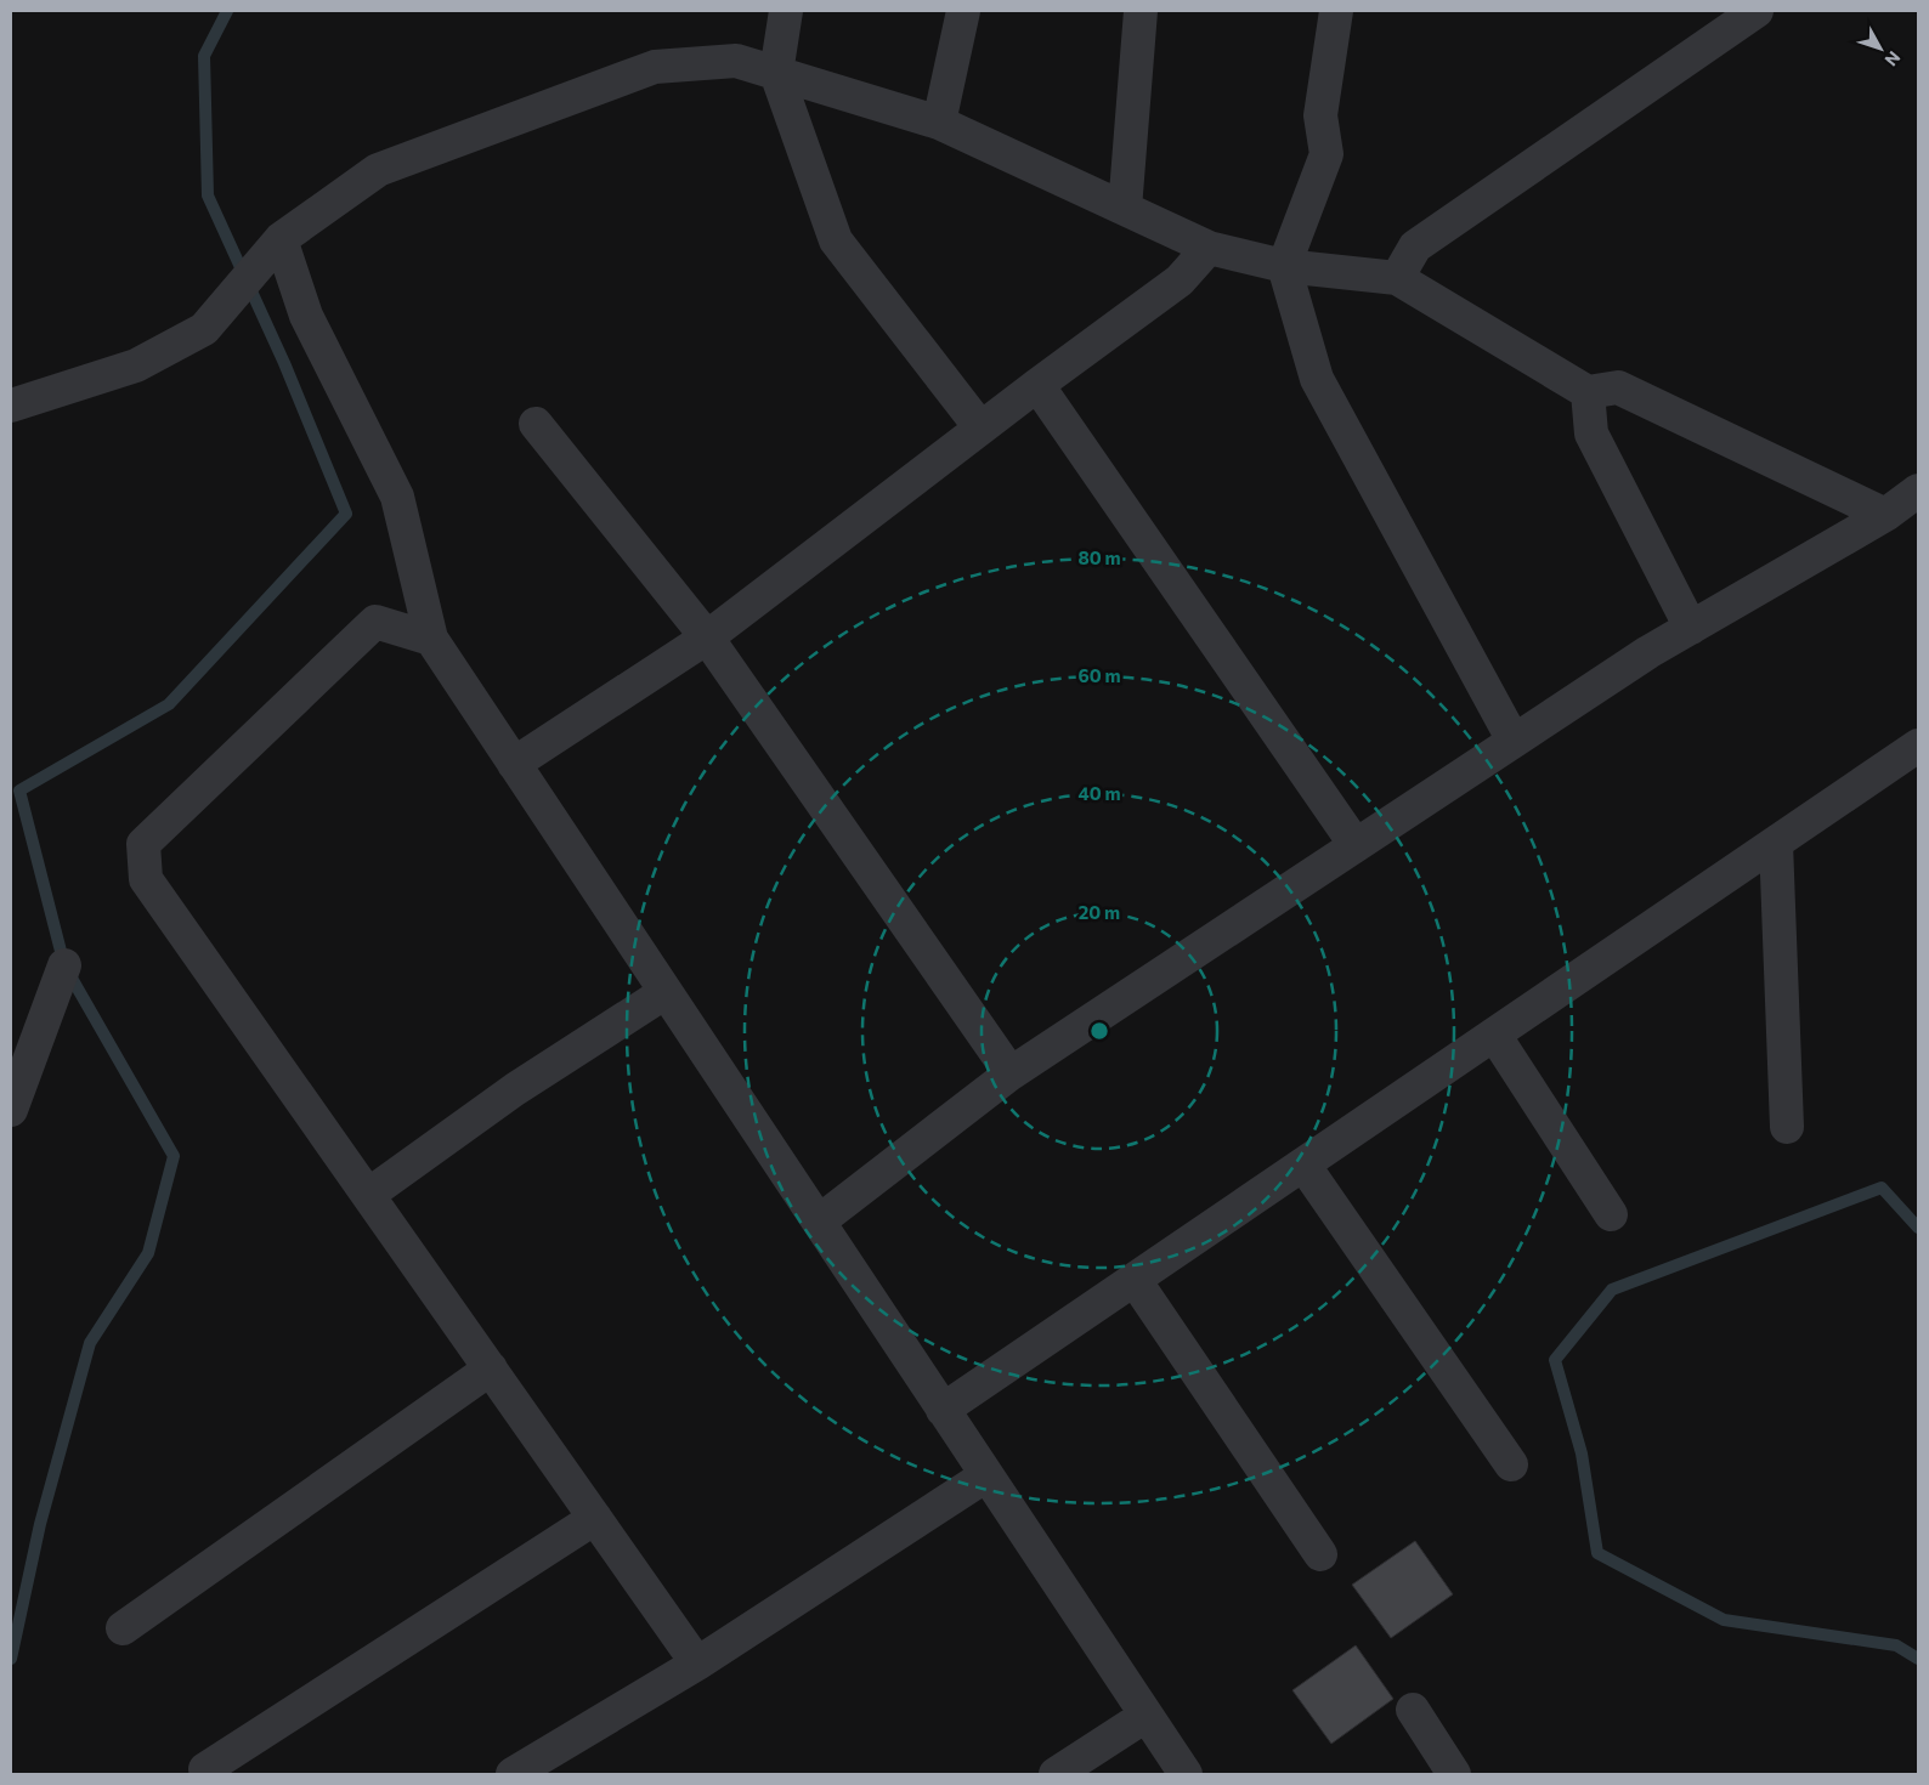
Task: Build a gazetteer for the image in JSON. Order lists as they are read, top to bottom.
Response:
{
  "north": "bottom right",
  "rings": [
    "80 m",
    "60 m",
    "40 m",
    "20 m"
  ]
}
